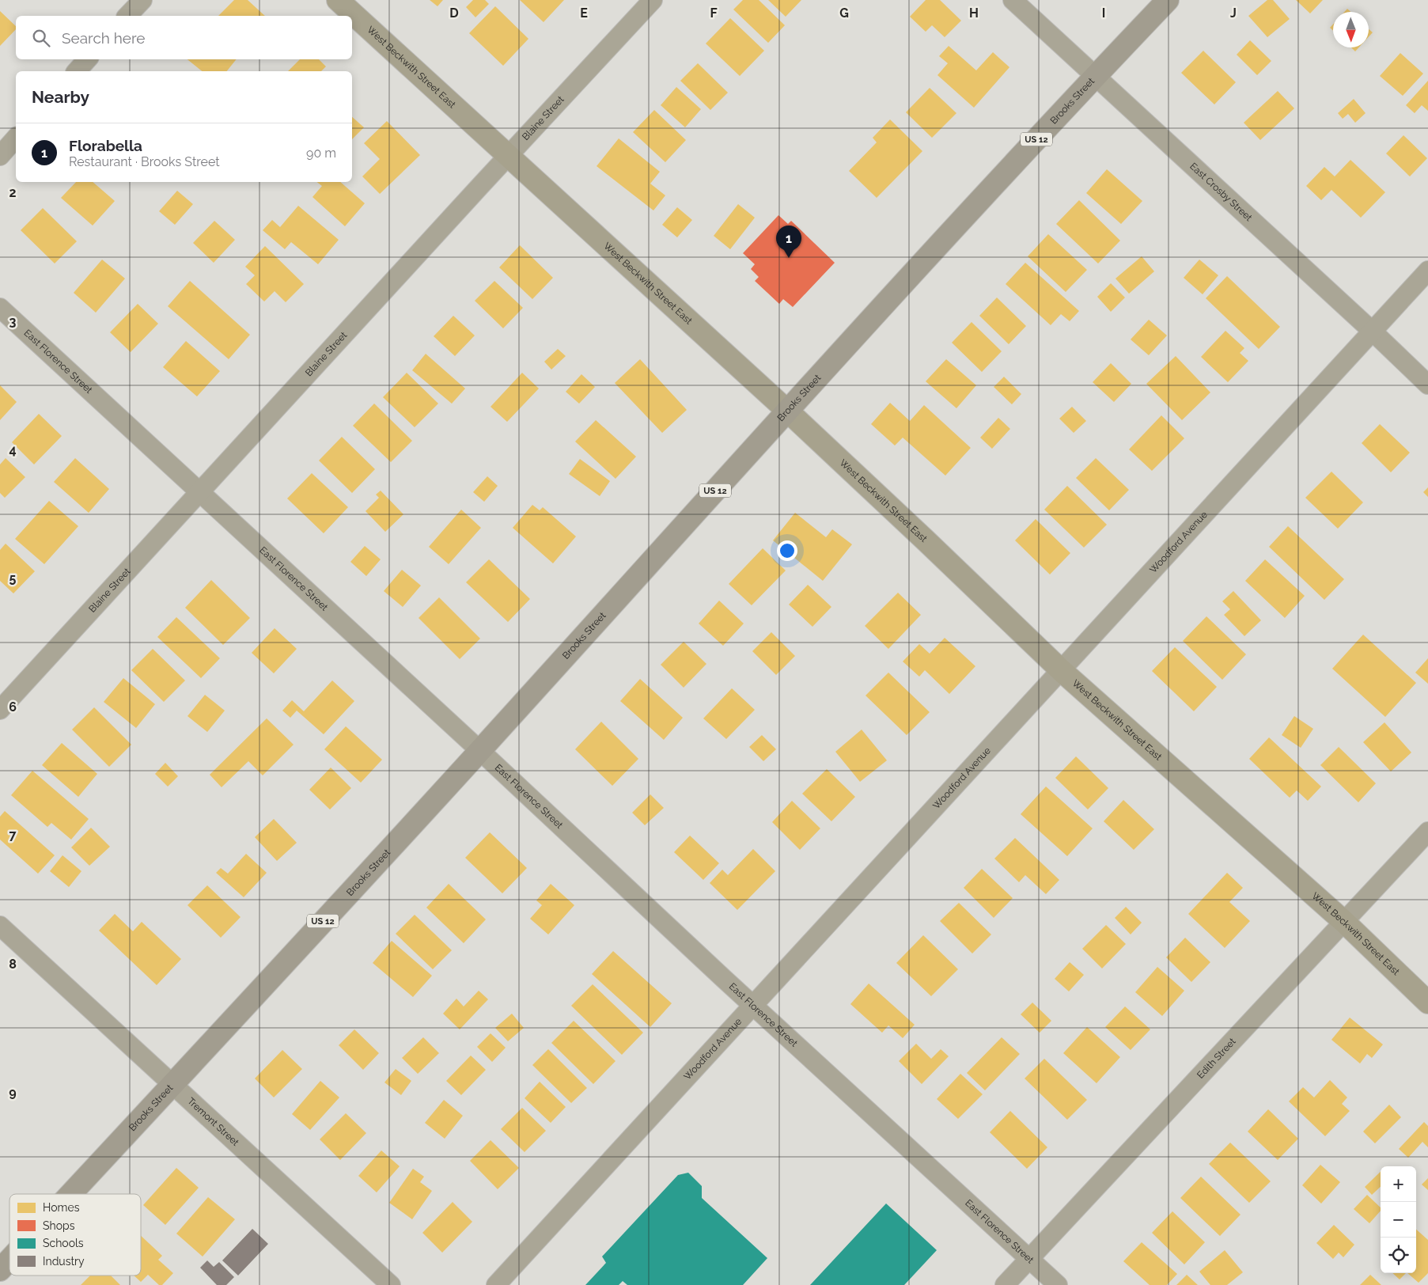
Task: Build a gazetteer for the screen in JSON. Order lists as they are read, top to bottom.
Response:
{
  "streets": {
    "highway": ["Brooks Street", "US 12"],
    "street": [
      "West Beckwith Street East",
      "Blaine Street",
      "East Crosby Street",
      "East Florence Street",
      "Woodford Avenue",
      "Edith Street",
      "Tremont Street"
    ]
  },
  "crossings": [
    ["West Beckwith Street East", "Brooks Street"],
    ["West Beckwith Street East", "Blaine Street"],
    ["West Beckwith Street East", "Woodford Avenue"],
    ["West Beckwith Street East", "Edith Street"],
    ["Brooks Street", "East Crosby Street"],
    ["Brooks Street", "East Florence Street"],
    ["Brooks Street", "Tremont Street"],
    ["Blaine Street", "East Florence Street"],
    ["East Crosby Street", "Woodford Avenue"],
    ["East Florence Street", "Woodford Avenue"],
    ["East Florence Street", "Edith Street"]
  ],
  "legend": [
    "Homes",
    "Shops",
    "Schools",
    "Industry"
  ],
  "north": "bottom",
  "page": {
    "search": "Search here",
    "heading": "Nearby",
    "list": [
      {
        "mark": "1",
        "name": "Florabella",
        "note": "Restaurant · Brooks Street",
        "value": "90 m"
      }
    ],
    "pins": "1",
    "map_buttons": ["+", "−"]
  },
  "grid": {
    "columns": [
      "D",
      "E",
      "F",
      "G",
      "H",
      "I",
      "J"
    ],
    "rows": [
      "2",
      "3",
      "4",
      "5",
      "6",
      "7",
      "8",
      "9"
    ]
  }
}
